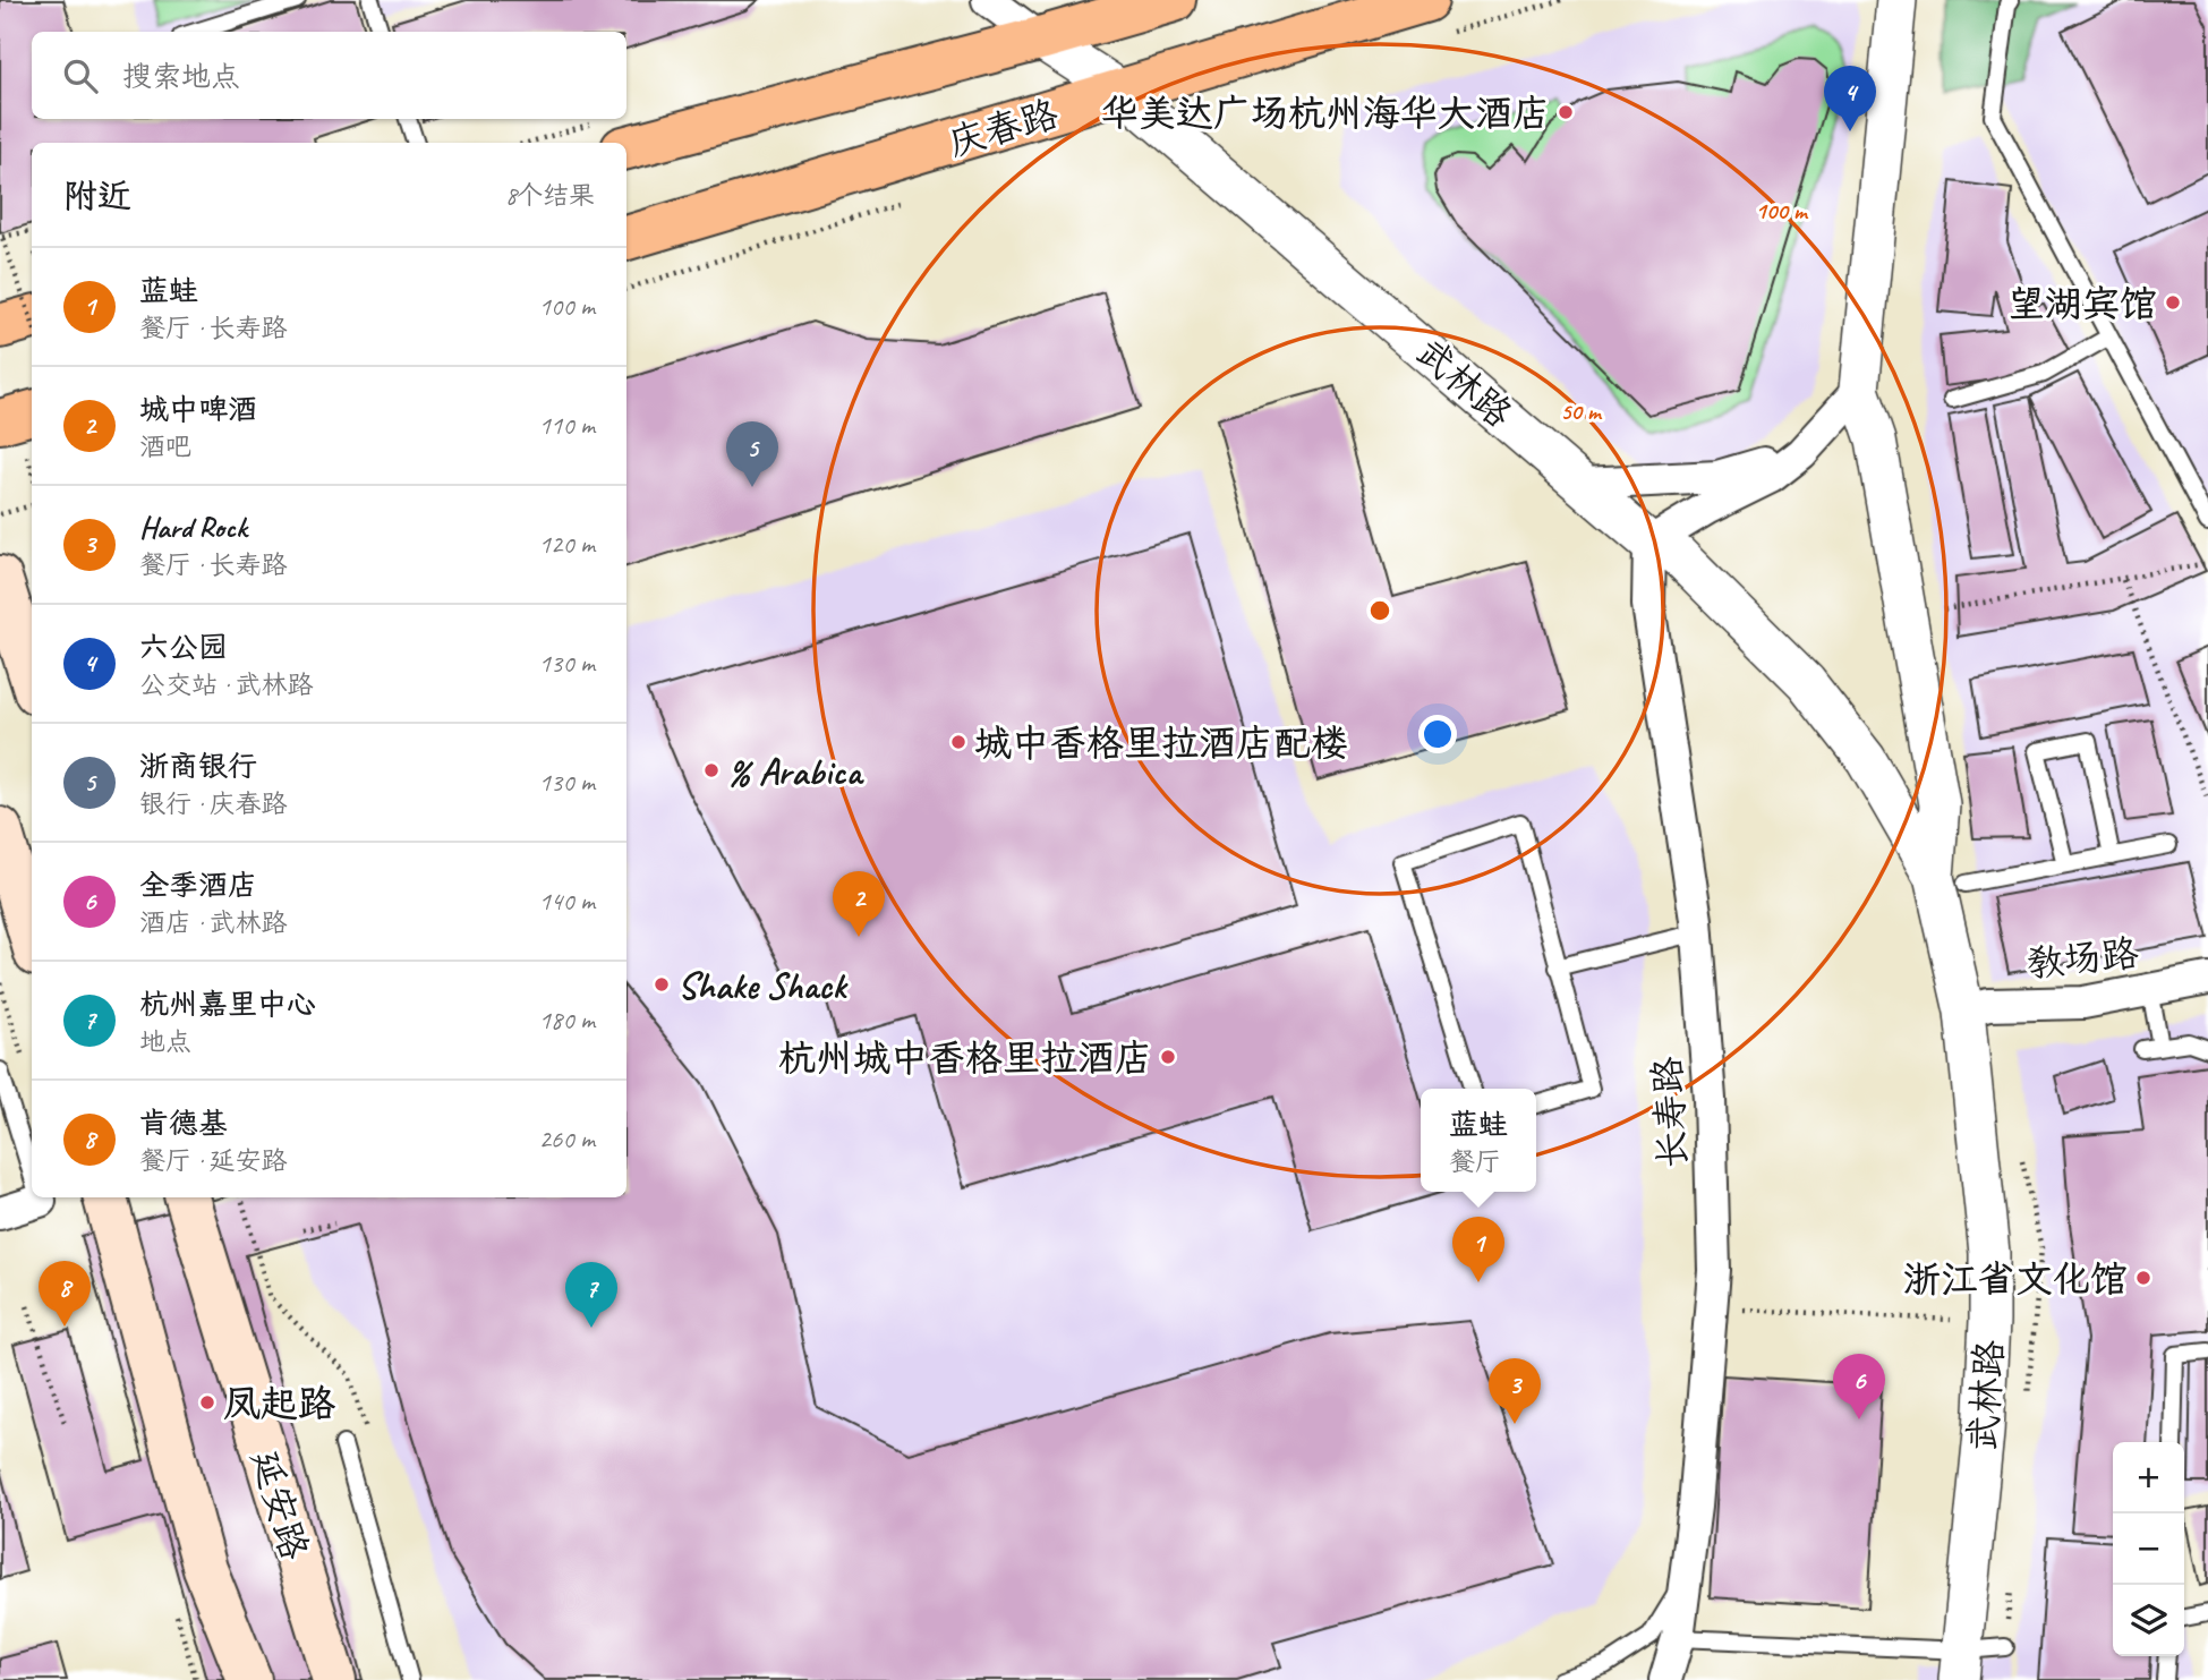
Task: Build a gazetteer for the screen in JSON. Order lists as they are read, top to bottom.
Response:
{
  "streets": {
    "main road": ["庆春路", "延安路"],
    "street": ["武林路", "教场路", "长寿路"]
  },
  "crossings": [
    ["庆春路", "武林路"],
    ["武林路", "教场路"],
    ["武林路", "长寿路"]
  ],
  "places": [
    "华美达广场杭州海华大酒店",
    "望湖宾馆",
    "城中香格里拉酒店配楼",
    "% Arabica",
    "Shake Shack",
    "杭州城中香格里拉酒店",
    "浙江省文化馆",
    "凤起路"
  ],
  "page": {
    "search": "搜索地点",
    "pins": [
      "4",
      "5",
      "2",
      "1",
      "8",
      "7",
      "6",
      "3"
    ],
    "heading": ["附近", "8个结果"],
    "list": [
      {
        "mark": "1",
        "name": "蓝蛙",
        "note": "餐厅 · 长寿路",
        "value": "100 m"
      },
      {
        "mark": "2",
        "name": "城中啤酒",
        "note": "酒吧",
        "value": "110 m"
      },
      {
        "mark": "3",
        "name": "Hard Rock",
        "note": "餐厅 · 长寿路",
        "value": "120 m"
      },
      {
        "mark": "4",
        "name": "六公园",
        "note": "公交站 · 武林路",
        "value": "130 m"
      },
      {
        "mark": "5",
        "name": "浙商银行",
        "note": "银行 · 庆春路",
        "value": "130 m"
      },
      {
        "mark": "6",
        "name": "全季酒店",
        "note": "酒店 · 武林路",
        "value": "140 m"
      },
      {
        "mark": "7",
        "name": "杭州嘉里中心",
        "note": "地点",
        "value": "180 m"
      },
      {
        "mark": "8",
        "name": "肯德基",
        "note": "餐厅 · 延安路",
        "value": "260 m"
      }
    ],
    "popup": ["蓝蛙", "餐厅"],
    "map_buttons": ["+", "−"]
  },
  "rings": ["100 m", "50 m"]
}
